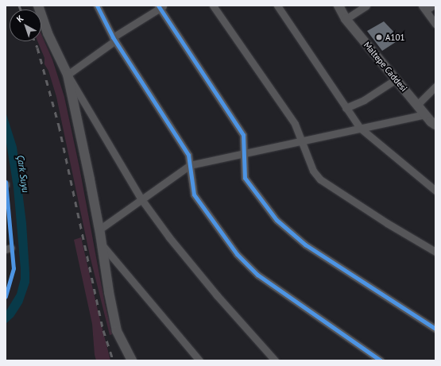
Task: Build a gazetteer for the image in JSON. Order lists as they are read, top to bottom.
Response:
{
  "streets": {
    "street": ["Maltepe Caddesi"]
  },
  "water": ["Çark Suyu"],
  "places": ["A101"],
  "north": "top left"
}
